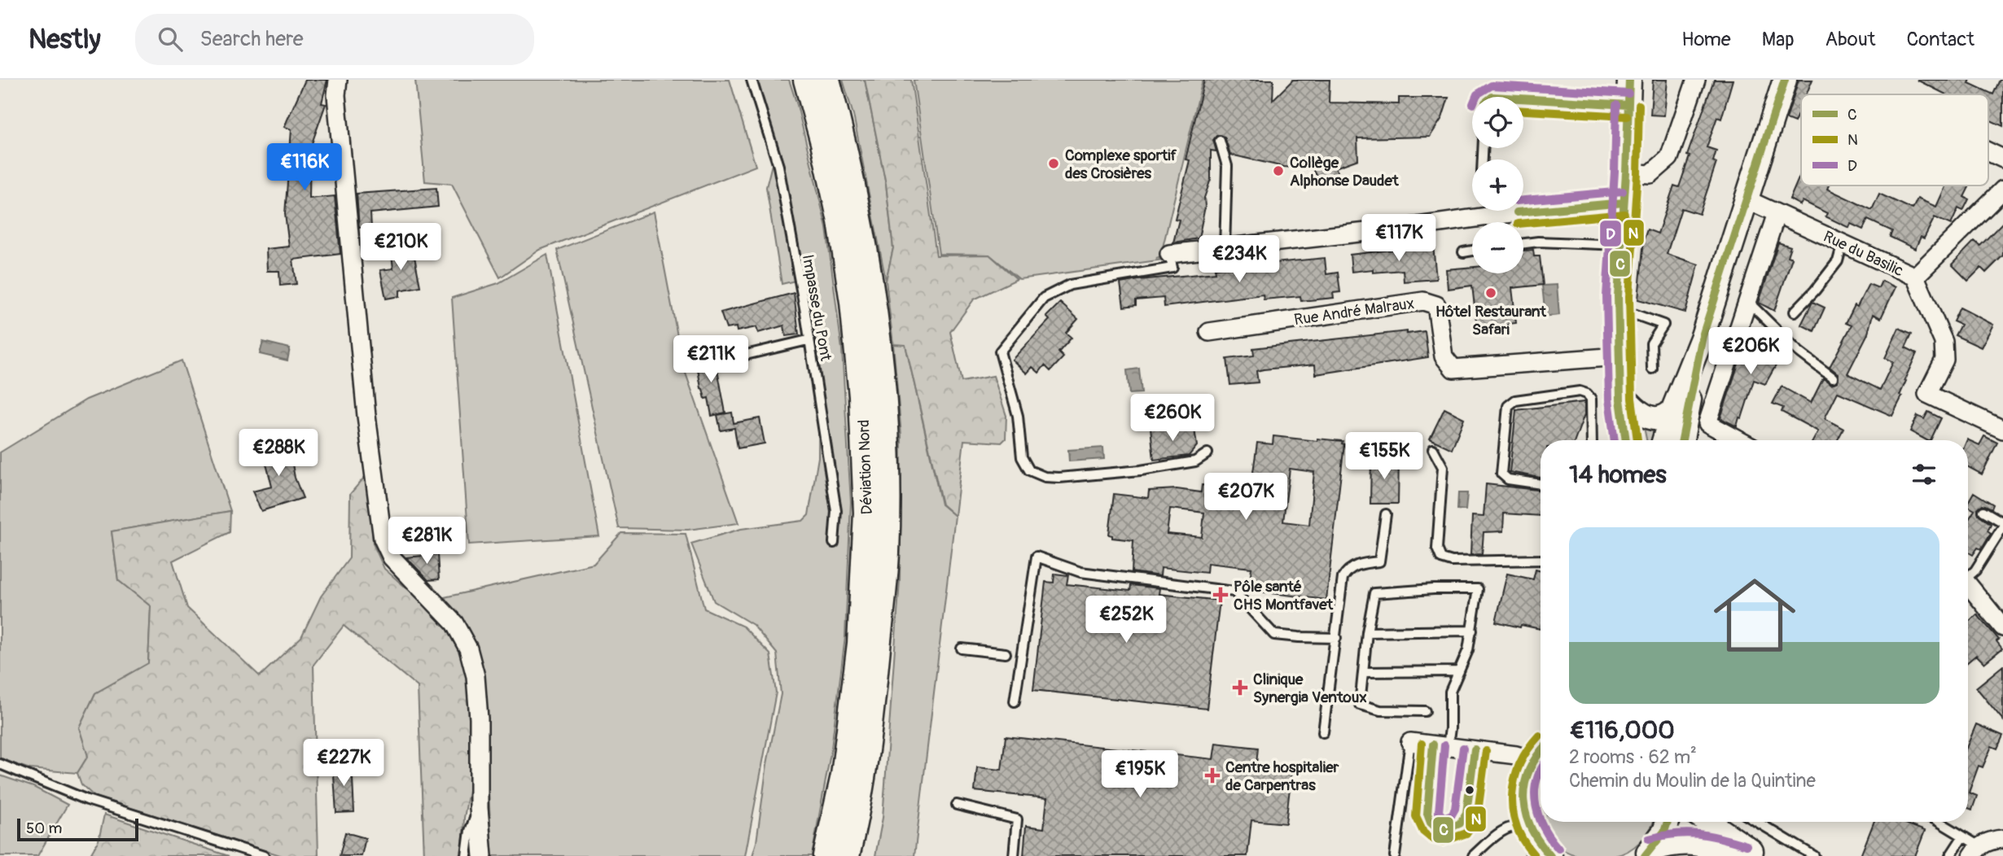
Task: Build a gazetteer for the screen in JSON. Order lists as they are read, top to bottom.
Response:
{
  "streets": {
    "main road": ["Déviation Nord"],
    "street": ["Rue du Basilic", "Rue André Malraux"],
    "lane": ["Impasse du Pont"]
  },
  "places": {
    "other": ["Complexe sportif des Crosières", "Collège Alphonse Daudet", "Hôtel Restaurant Safari"],
    "health": ["Pôle santé CHS Montfavet", "Clinique Synergia Ventoux", "Centre hospitalier de Carpentras"]
  },
  "lines": ["transit line C", "transit line D", "transit line N"],
  "legend": ["C", "N", "D"],
  "scale_bar": "50 m",
  "page": {
    "header": "Nestly",
    "search": "Search here",
    "nav": [
      "Home",
      "Map",
      "About",
      "Contact"
    ],
    "map_buttons": ["+", "−"],
    "price": [
      "€116K",
      "€117K",
      "€210K",
      "€234K",
      "€206K",
      "€211K",
      "€260K",
      "€288K",
      "€155K",
      "€207K",
      "€281K",
      "€252K",
      "€227K",
      "€195K"
    ],
    "heading": "14 homes",
    "list": [
      {
        "name": "€116,000",
        "note": "2 rooms · 62 m² · Chemin du Moulin de la Quintine"
      }
    ],
    "scale": "50 m"
  }
}
